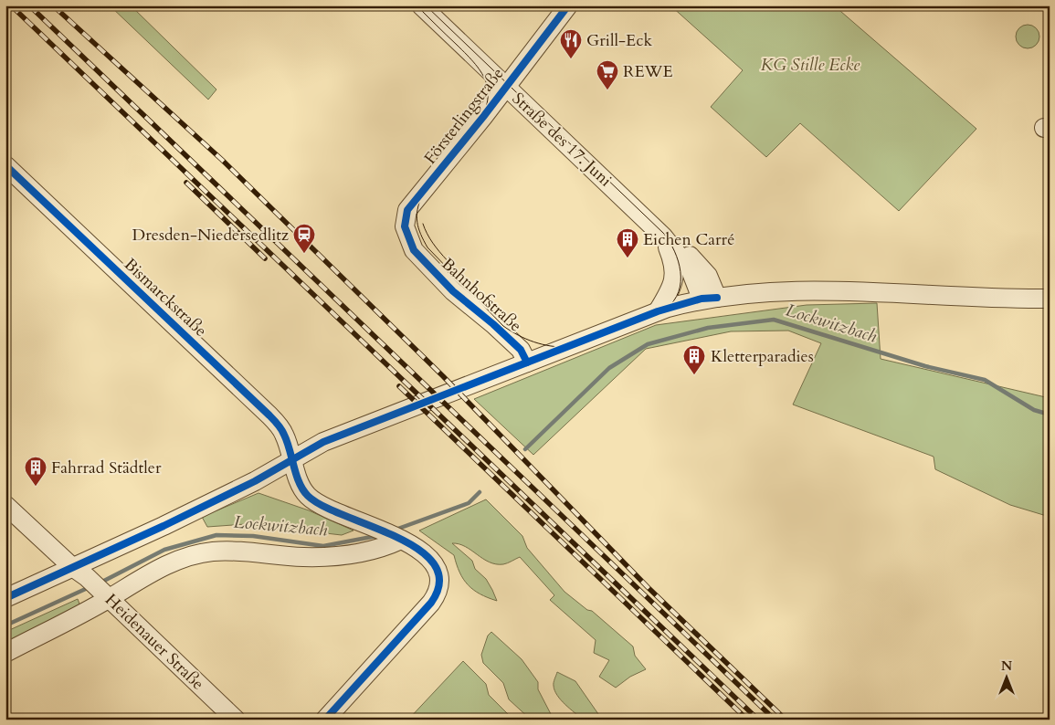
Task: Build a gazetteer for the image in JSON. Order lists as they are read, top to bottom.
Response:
{
  "streets": {
    "street": [
      "Försterlingstraße",
      "Straße des 17. Juni",
      "Bahnhofstraße",
      "Bismarckstraße",
      "Heidenauer Straße"
    ]
  },
  "crossings": [
    ["Försterlingstraße", "Straße des 17. Juni"],
    ["Försterlingstraße", "Bahnhofstraße"]
  ],
  "water": ["Lockwitzbach"],
  "parks": ["KG Stille Ecke"],
  "places": {
    "restaurant": ["Grill-Eck"],
    "supermarket": ["REWE"],
    "station": ["Dresden-Niedersedlitz"],
    "building": ["Eichen Carré", "Kletterparadies", "Fahrrad Städtler"]
  },
  "north": "top"
}
